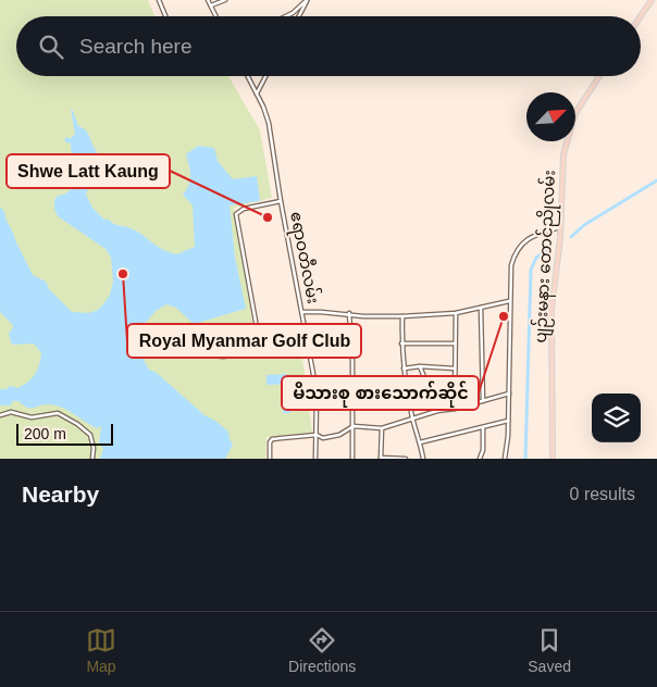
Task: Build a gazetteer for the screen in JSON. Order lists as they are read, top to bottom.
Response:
{
  "streets": {
    "main road": ["ပျဉ်းမနား တောင်ညိုလမ်း"],
    "street": ["ဧရာဝတီလမ်း"]
  },
  "places": ["Shwe Latt Kaung", "Royal Myanmar Golf Club", "မိသားစု စားသောက်ဆိုင်"],
  "scale_bar": "200 m",
  "north": "top right",
  "page": {
    "search": "Search here",
    "scale": "200 m",
    "heading": ["Nearby", "0 results"],
    "nav": ["Map", "Directions", "Saved"]
  }
}
